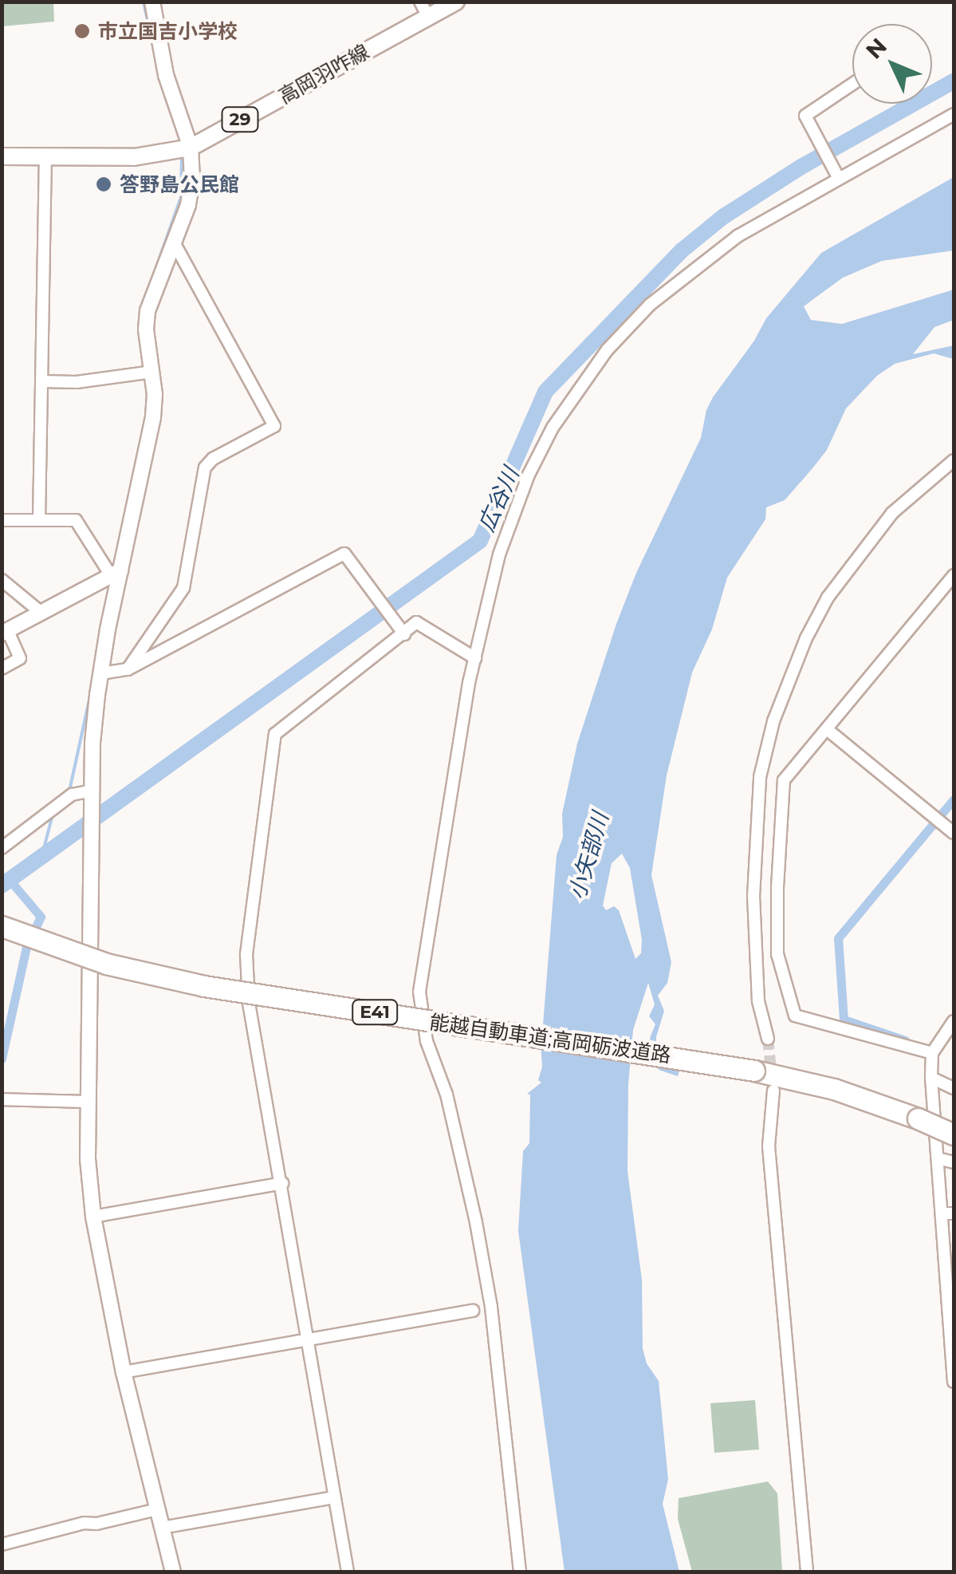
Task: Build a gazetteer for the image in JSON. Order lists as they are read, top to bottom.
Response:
{
  "streets": {
    "highway": ["E41", "能越自動車道;高岡砺波道路"],
    "main road": ["高岡羽咋線", "29"]
  },
  "water": ["広谷川", "小矢部川"],
  "places": ["市立国吉小学校", "答野島公民館"],
  "north": "top left"
}
